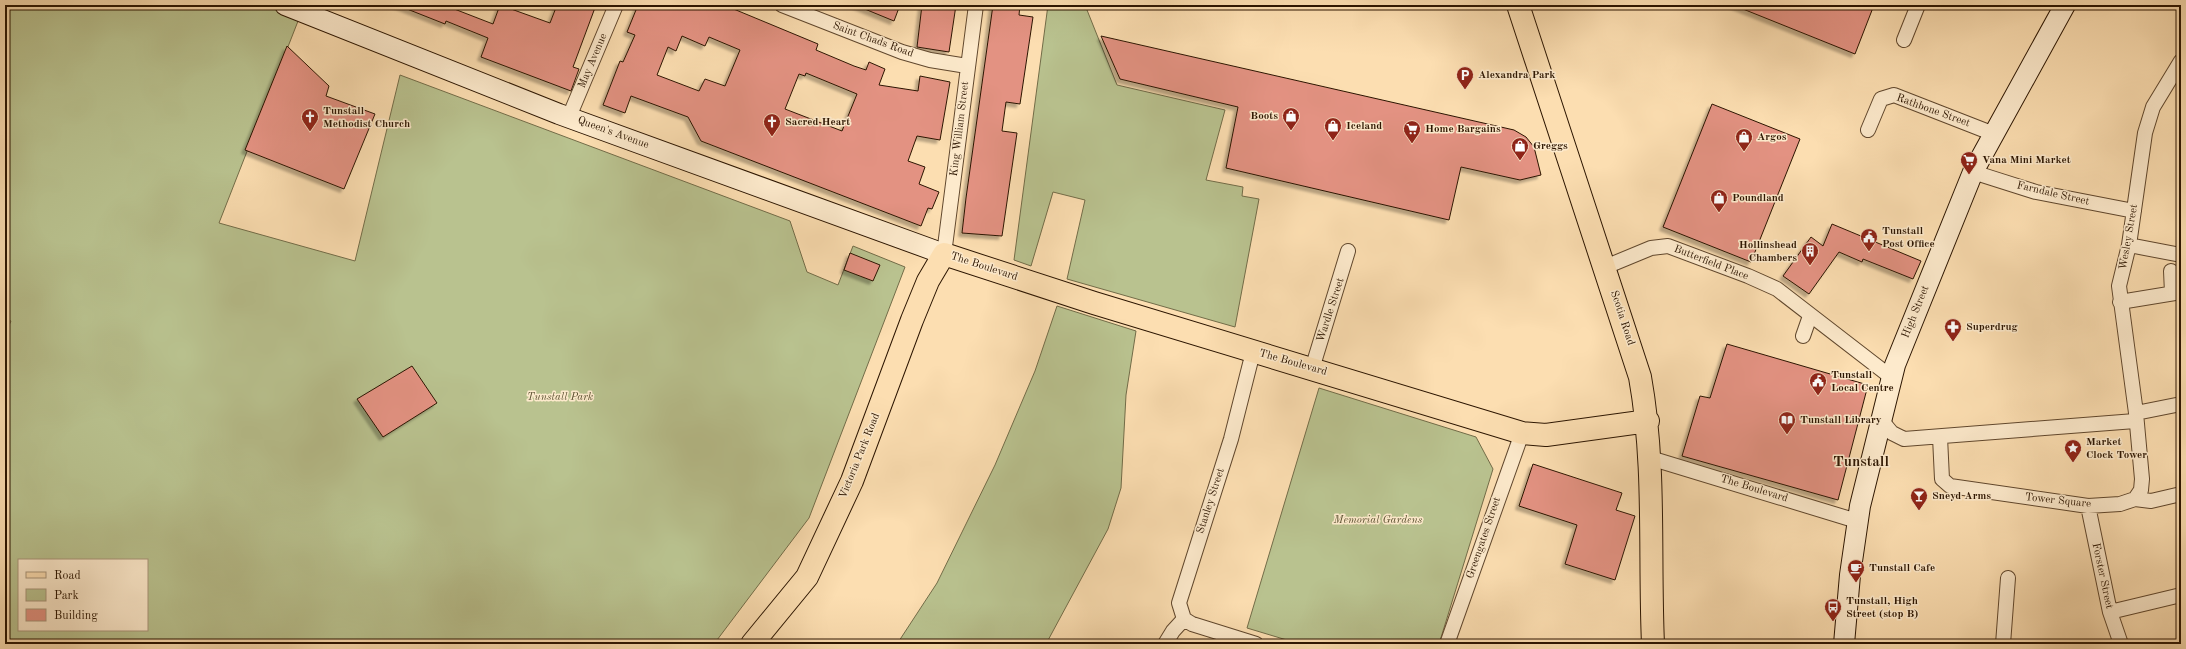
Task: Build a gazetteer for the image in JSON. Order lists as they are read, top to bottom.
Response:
{
  "streets": {
    "main road": ["The Boulevard", "Scotia Road", "Victoria Park Road"],
    "street": [
      "Saint Chads Road",
      "May Avenue",
      "Rathbone Street",
      "King William Street",
      "Queen's Avenue",
      "Farndale Street",
      "Wesley Street",
      "Butterfield Place",
      "Wardle Street",
      "High Street",
      "Stanley Street",
      "Tower Square",
      "Greengates Street",
      "Forster Street"
    ]
  },
  "crossings": [
    ["Saint Chads Road", "King William Street"],
    ["May Avenue", "Queen's Avenue"],
    ["Rathbone Street", "High Street"],
    ["King William Street", "Queen's Avenue"],
    ["King William Street", "The Boulevard"],
    ["King William Street", "Victoria Park Road"],
    ["Queen's Avenue", "The Boulevard"],
    ["Queen's Avenue", "Victoria Park Road"],
    ["Farndale Street", "Wesley Street"],
    ["Farndale Street", "High Street"],
    ["Butterfield Place", "High Street"],
    ["Butterfield Place", "Scotia Road"],
    ["The Boulevard", "Wardle Street"],
    ["The Boulevard", "High Street"],
    ["The Boulevard", "Scotia Road"],
    ["The Boulevard", "Victoria Park Road"],
    ["The Boulevard", "Stanley Street"],
    ["The Boulevard", "Greengates Street"],
    ["Tower Square", "Forster Street"]
  ],
  "districts": ["Tunstall"],
  "parks": ["Tunstall Park", "Memorial Gardens"],
  "places": {
    "parking": ["Alexandra Park"],
    "shop": [
      "Boots",
      "Iceland",
      "Argos",
      "Greggs",
      "Poundland"
    ],
    "church": ["Tunstall Methodist Church", "Sacred Heart"],
    "supermarket": ["Home Bargains", "Vana Mini Market"],
    "public building": ["Tunstall Post Office", "Tunstall Local Centre"],
    "building": ["Hollinshead Chambers"],
    "pharmacy": ["Superdrug"],
    "library": ["Tunstall Library"],
    "place": ["Market Clock Tower"],
    "bar": ["Sneyd Arms"],
    "cafe": ["Tunstall Cafe"],
    "bus stop": ["Tunstall, High Street (stop B)"]
  },
  "legend": ["Road", "Park", "Building"]
}
